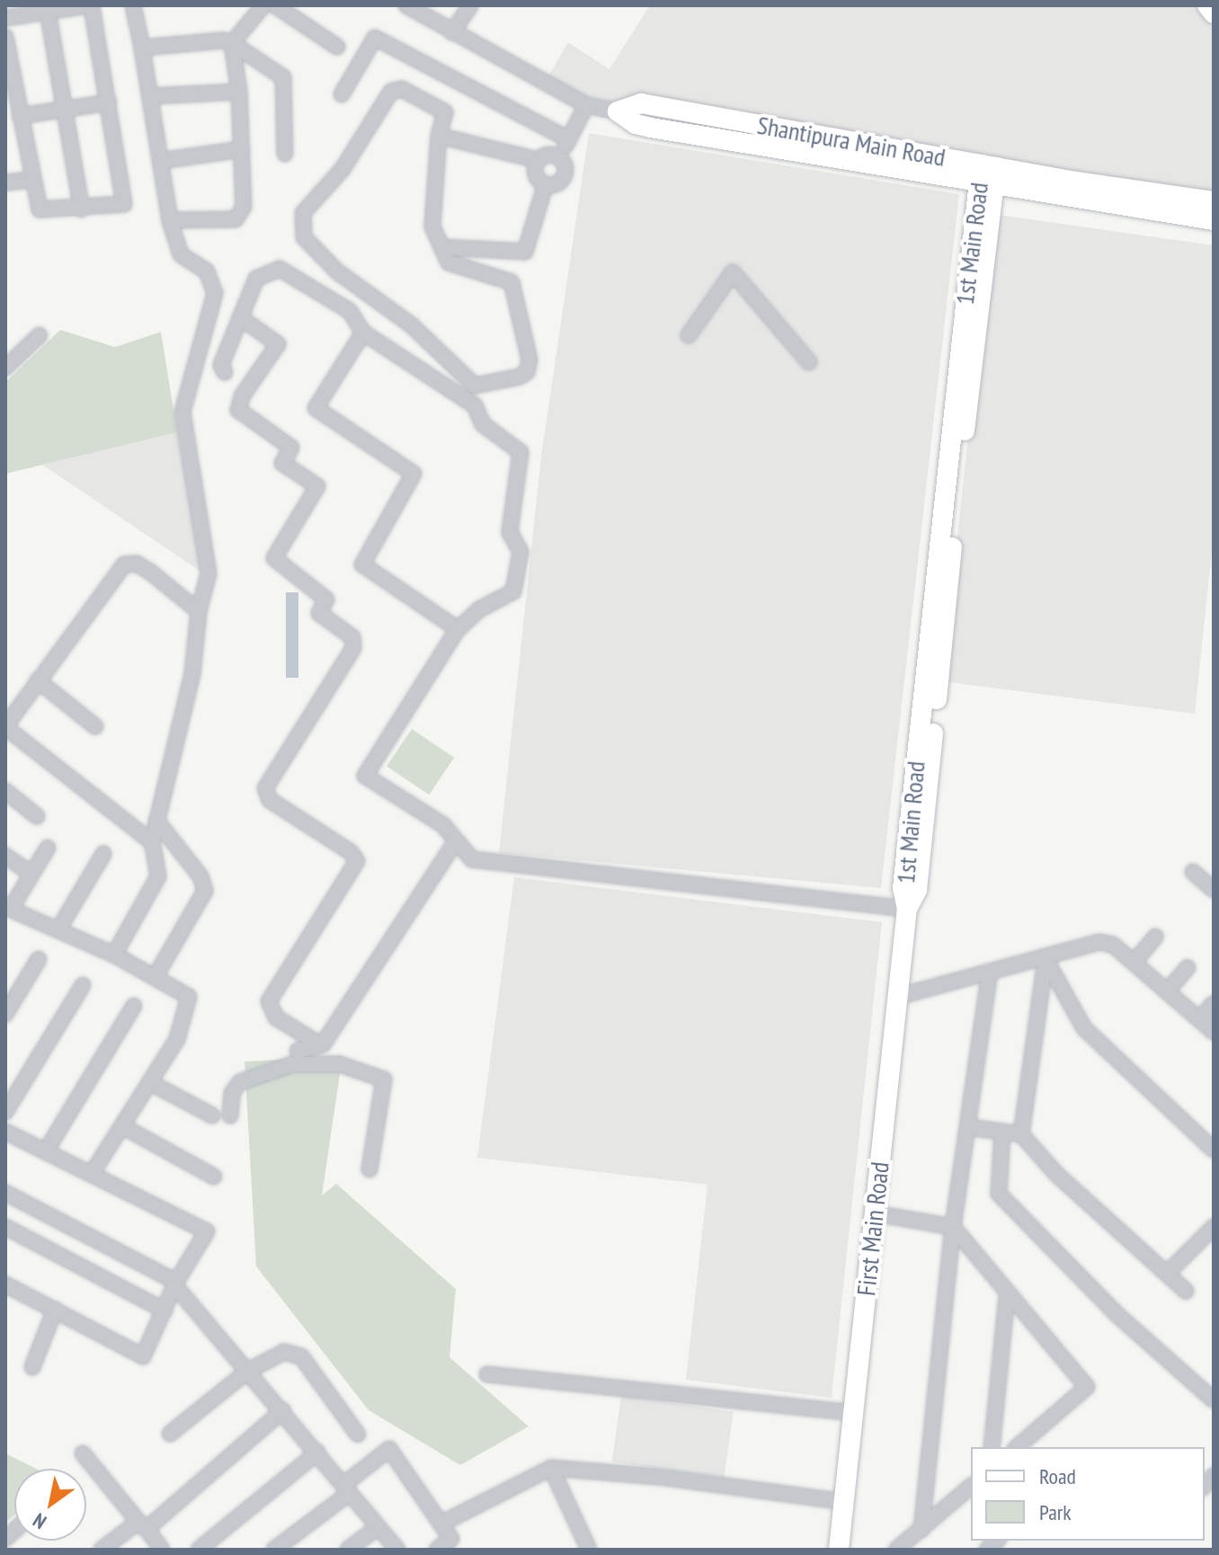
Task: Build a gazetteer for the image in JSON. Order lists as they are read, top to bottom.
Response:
{
  "streets": {
    "street": ["1st Main Road", "First Main Road"]
  },
  "crossings": [
    ["1st Main Road", "First Main Road"]
  ],
  "legend": ["Road", "Park"],
  "north": "bottom left"
}
